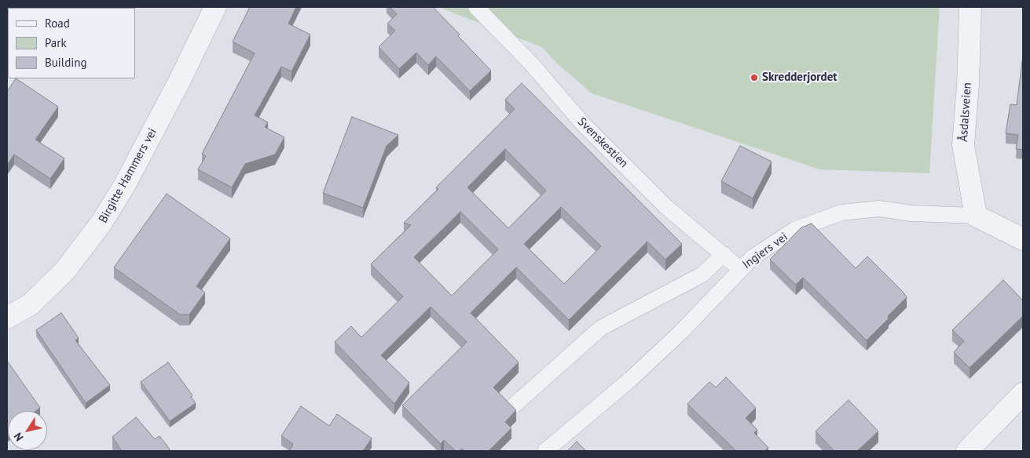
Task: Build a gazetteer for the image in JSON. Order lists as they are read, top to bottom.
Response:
{
  "streets": {
    "street": ["Åsdalsveien", "Birgitte Hammers vei", "Ingiers vei"],
    "lane": ["Svenskestien"]
  },
  "crossings": [
    ["Åsdalsveien", "Ingiers vei"],
    ["Svenskestien", "Ingiers vei"]
  ],
  "places": ["Skredderjordet"],
  "legend": ["Road", "Park", "Building"],
  "north": "bottom left"
}
